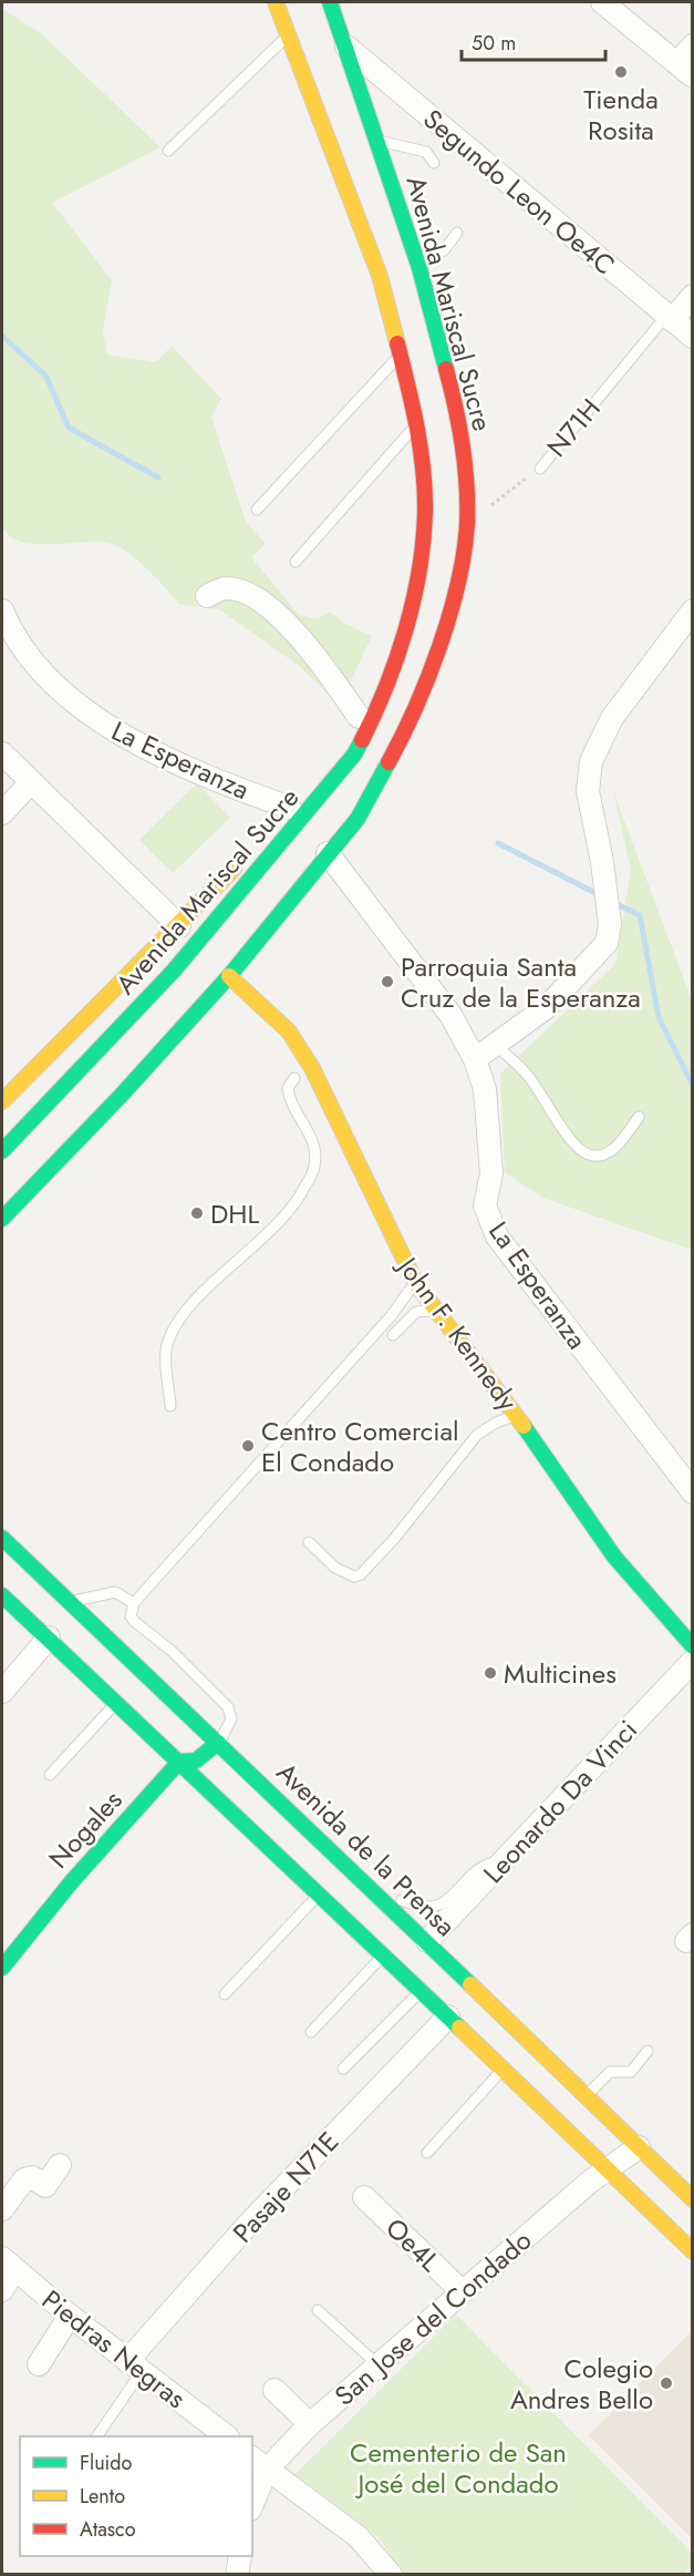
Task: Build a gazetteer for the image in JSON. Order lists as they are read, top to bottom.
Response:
{
  "streets": {
    "main road": [
      "Avenida Mariscal Sucre",
      "John F. Kennedy",
      "Nogales",
      "Avenida de la Prensa"
    ],
    "street": [
      "Segundo Leon Oe4C",
      "La Esperanza",
      "Leonardo Da Vinci",
      "Pasaje N71E",
      "Oe4L",
      "San Jose del Condado",
      "Piedras Negras"
    ],
    "lane": ["N71H"]
  },
  "crossings": [
    ["Segundo Leon Oe4C", "Avenida Mariscal Sucre"],
    ["Segundo Leon Oe4C", "N71H"],
    ["Avenida Mariscal Sucre", "N71H"],
    ["Avenida Mariscal Sucre", "La Esperanza"],
    ["Avenida Mariscal Sucre", "John F. Kennedy"],
    ["Leonardo Da Vinci", "Avenida de la Prensa"],
    ["Nogales", "Avenida de la Prensa"],
    ["Avenida de la Prensa", "San Jose del Condado"],
    ["Pasaje N71E", "Piedras Negras"],
    ["Oe4L", "San Jose del Condado"]
  ],
  "parks": ["Cementerio de San José del Condado"],
  "places": [
    "Tienda Rosita",
    "Parroquia Santa Cruz de la Esperanza",
    "DHL",
    "Centro Comercial El Condado",
    "Multicines",
    "Colegio Andres Bello"
  ],
  "legend": ["Fluido", "Lento", "Atasco"],
  "scale_bar": "50 m"
}
